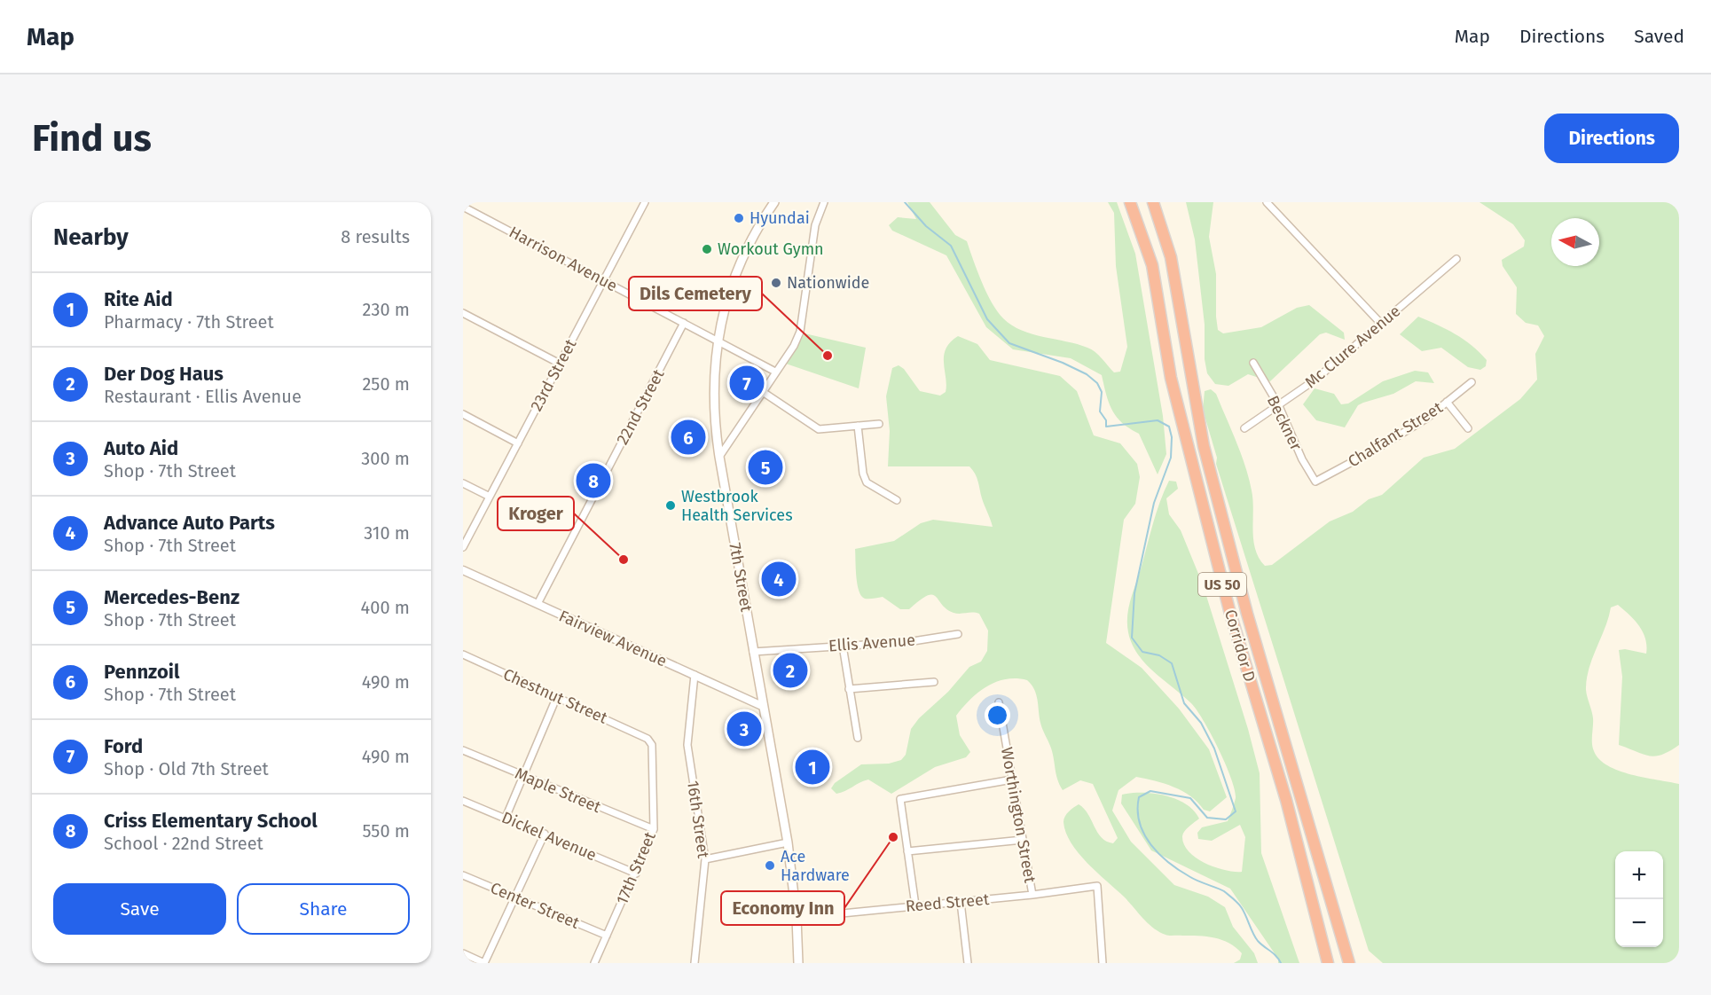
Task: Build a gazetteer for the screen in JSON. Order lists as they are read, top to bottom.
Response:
{
  "streets": {
    "highway": ["US 50", "Corridor D"],
    "main road": ["7th Street"],
    "street": [
      "Harrison Avenue",
      "Mc Clure Avenue",
      "23rd Street",
      "22nd Street",
      "Beckner",
      "Chalfant Street",
      "Fairview Avenue",
      "Ellis Avenue",
      "Chestnut Street",
      "Maple Street",
      "Worthington Street",
      "16th Street",
      "Dickel Avenue",
      "17th Street",
      "Reed Street",
      "Center Street"
    ]
  },
  "crossings": [
    ["Harrison Avenue", "23rd Street"],
    ["Harrison Avenue", "22nd Street"],
    ["Harrison Avenue", "7th Street"],
    ["Mc Clure Avenue", "Beckner"],
    ["22nd Street", "Fairview Avenue"],
    ["Beckner", "Chalfant Street"],
    ["7th Street", "Fairview Avenue"],
    ["7th Street", "Ellis Avenue"],
    ["7th Street", "Reed Street"],
    ["Fairview Avenue", "16th Street"],
    ["Chestnut Street", "17th Street"],
    ["Maple Street", "17th Street"],
    ["Worthington Street", "Reed Street"],
    ["Dickel Avenue", "17th Street"],
    ["17th Street", "Center Street"]
  ],
  "places": [
    "Hyundai",
    "Workout Gymn",
    "Nationwide",
    "Dils Cemetery",
    "Westbrook Health Services",
    "Kroger",
    "Economy Inn",
    "Ace Hardware"
  ],
  "north": "left",
  "page": {
    "header": "Map",
    "nav": ["Map", "Directions", "Saved"],
    "buttons": [
      "Directions",
      ["Save", "Share"]
    ],
    "title": "Find us",
    "heading": ["Nearby", "8 results"],
    "list": [
      {
        "mark": "1",
        "name": "Rite Aid",
        "note": "Pharmacy · 7th Street",
        "value": "230 m"
      },
      {
        "mark": "2",
        "name": "Der Dog Haus",
        "note": "Restaurant · Ellis Avenue",
        "value": "250 m"
      },
      {
        "mark": "3",
        "name": "Auto Aid",
        "note": "Shop · 7th Street",
        "value": "300 m"
      },
      {
        "mark": "4",
        "name": "Advance Auto Parts",
        "note": "Shop · 7th Street",
        "value": "310 m"
      },
      {
        "mark": "5",
        "name": "Mercedes-Benz",
        "note": "Shop · 7th Street",
        "value": "400 m"
      },
      {
        "mark": "6",
        "name": "Pennzoil",
        "note": "Shop · 7th Street",
        "value": "490 m"
      },
      {
        "mark": "7",
        "name": "Ford",
        "note": "Shop · Old 7th Street",
        "value": "490 m"
      },
      {
        "mark": "8",
        "name": "Criss Elementary School",
        "note": "School · 22nd Street",
        "value": "550 m"
      }
    ],
    "pins": [
      "7",
      "6",
      "5",
      "8",
      "4",
      "2",
      "3",
      "1"
    ],
    "map_buttons": ["+", "−"]
  }
}
